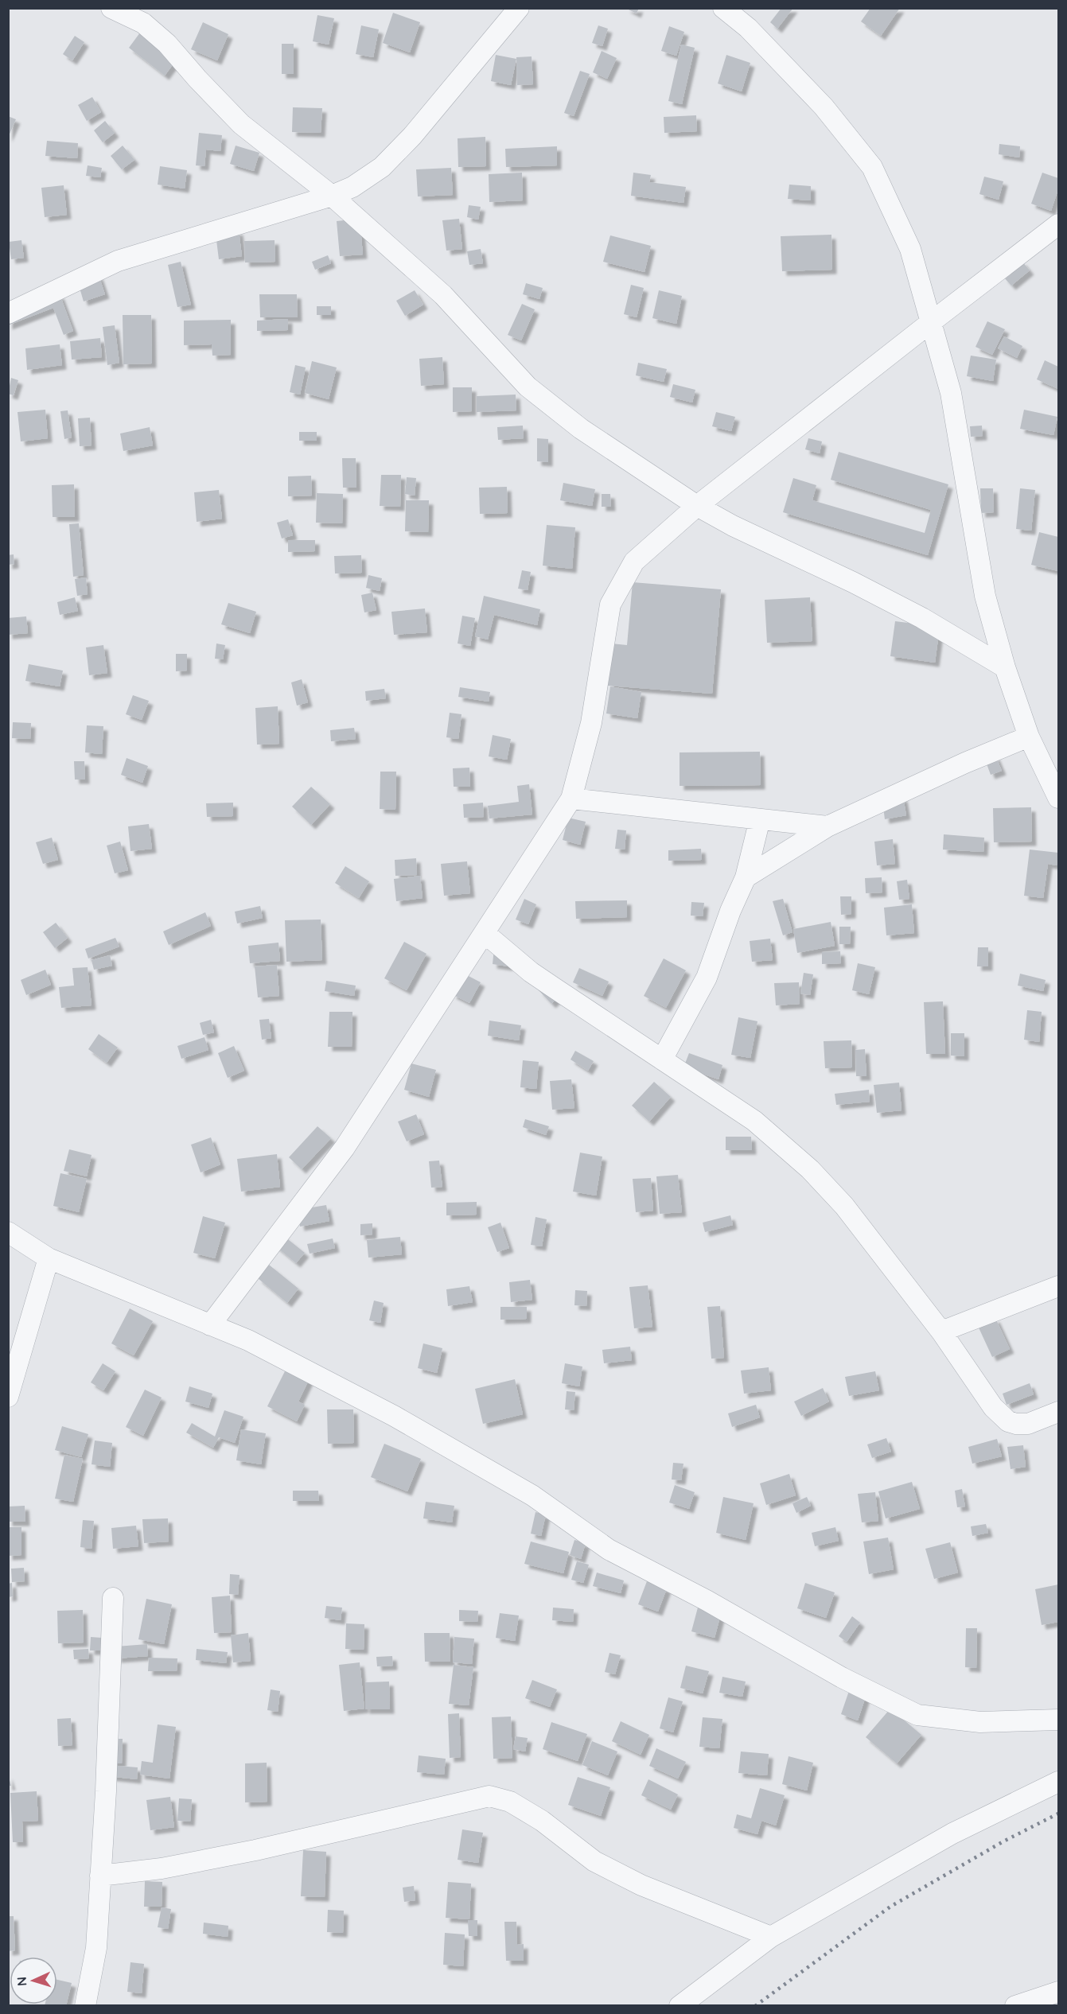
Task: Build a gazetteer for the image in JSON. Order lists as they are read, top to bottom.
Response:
{
  "north": "left"
}
